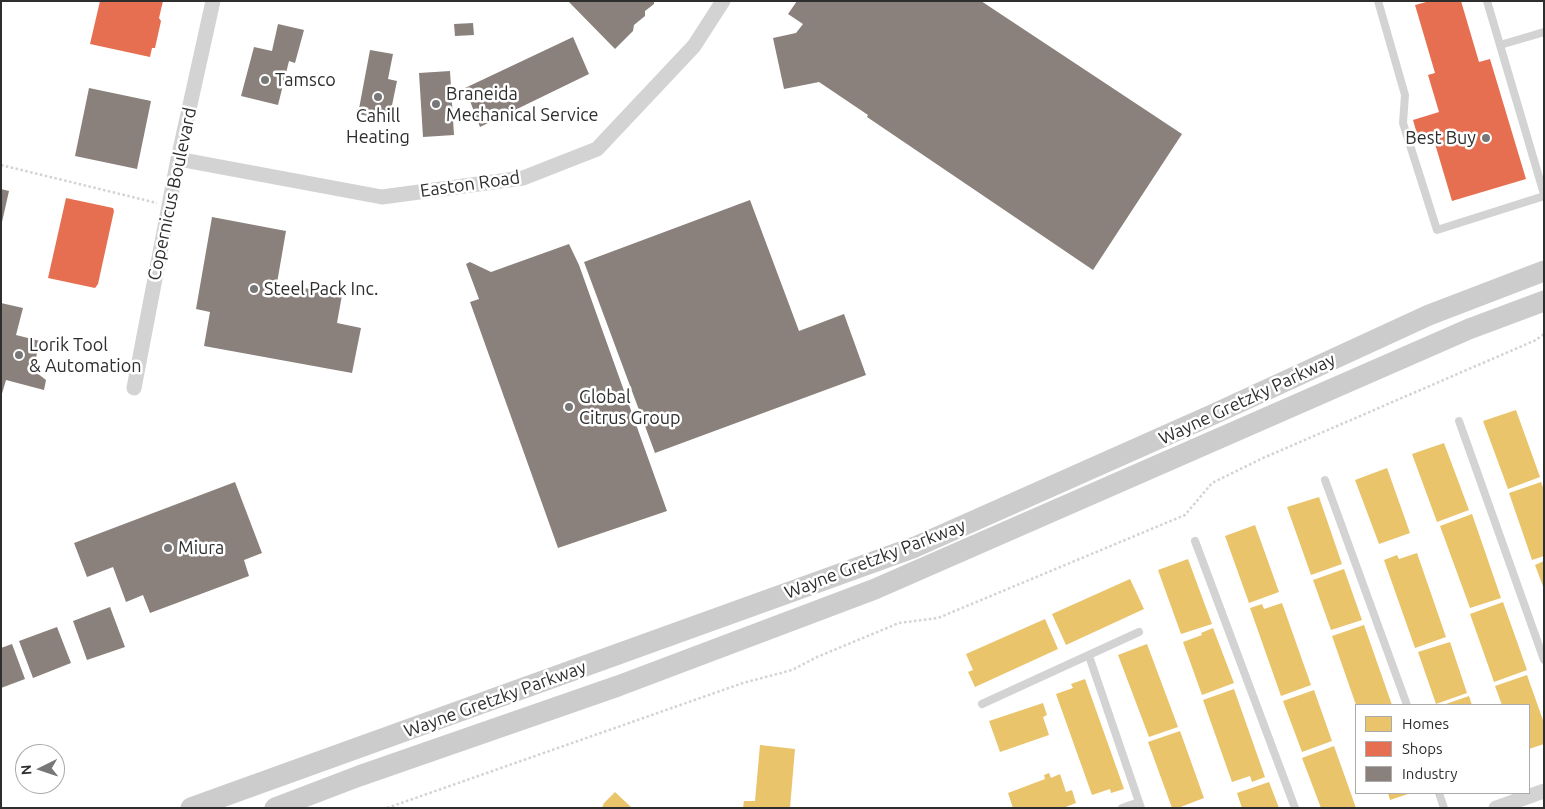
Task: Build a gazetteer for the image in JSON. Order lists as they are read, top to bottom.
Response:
{
  "streets": {
    "main road": ["Wayne Gretzky Parkway"],
    "street": ["Easton Road", "Copernicus Boulevard"]
  },
  "crossings": [
    ["Easton Road", "Copernicus Boulevard"]
  ],
  "places": [
    "Tamsco",
    "Cahill Heating",
    "Braneida Mechanical Service",
    "Best Buy",
    "Steel Pack Inc.",
    "Lorik Tool & Automation",
    "Global Citrus Group",
    "Miura"
  ],
  "legend": ["Homes", "Shops", "Industry"],
  "north": "left"
}
